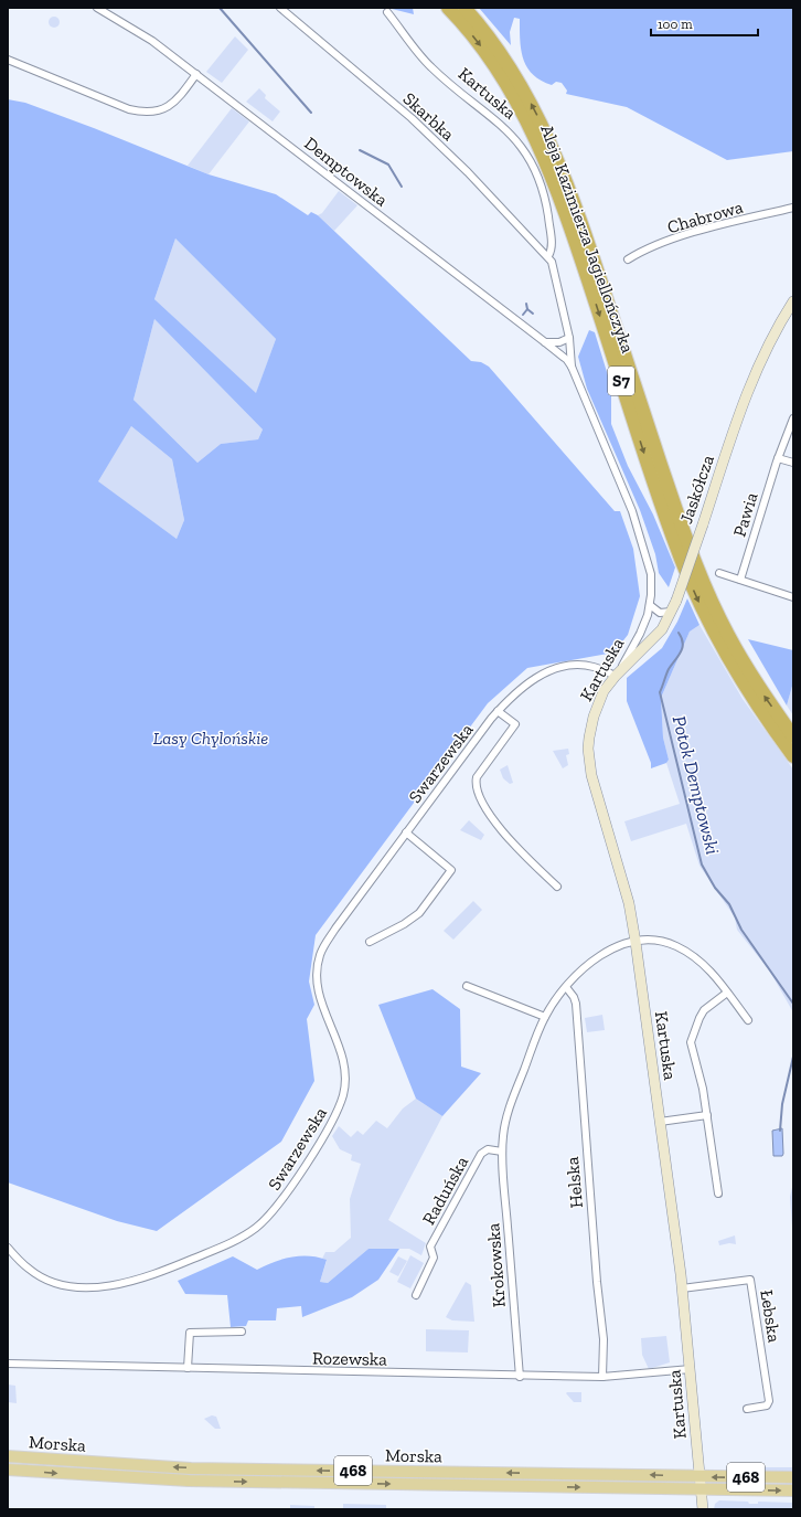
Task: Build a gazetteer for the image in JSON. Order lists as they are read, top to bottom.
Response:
{
  "streets": {
    "highway": ["Aleja Kazimierza Jagiellończyka", "S7"],
    "main road": ["Morska", "468"],
    "street": [
      "Kartuska",
      "Skarbka",
      "Demptowska",
      "Chabrowa",
      "Jaskółcza",
      "Pawia",
      "Swarzewska",
      "Helska",
      "Raduńska",
      "Krokowska",
      "Łebska",
      "Rozewska"
    ]
  },
  "crossings": [
    ["Kartuska", "Skarbka"],
    ["Kartuska", "Demptowska"],
    ["Kartuska", "Jaskółcza"],
    ["Kartuska", "Swarzewska"],
    ["Kartuska", "Łebska"],
    ["Kartuska", "Rozewska"],
    ["Kartuska", "Morska"],
    ["Jaskółcza", "Swarzewska"],
    ["Helska", "Rozewska"],
    ["Raduńska", "Krokowska"],
    ["Krokowska", "Rozewska"]
  ],
  "water": ["Potok Demptowski"],
  "parks": ["Lasy Chylońskie"],
  "scale_bar": "100 m"
}
